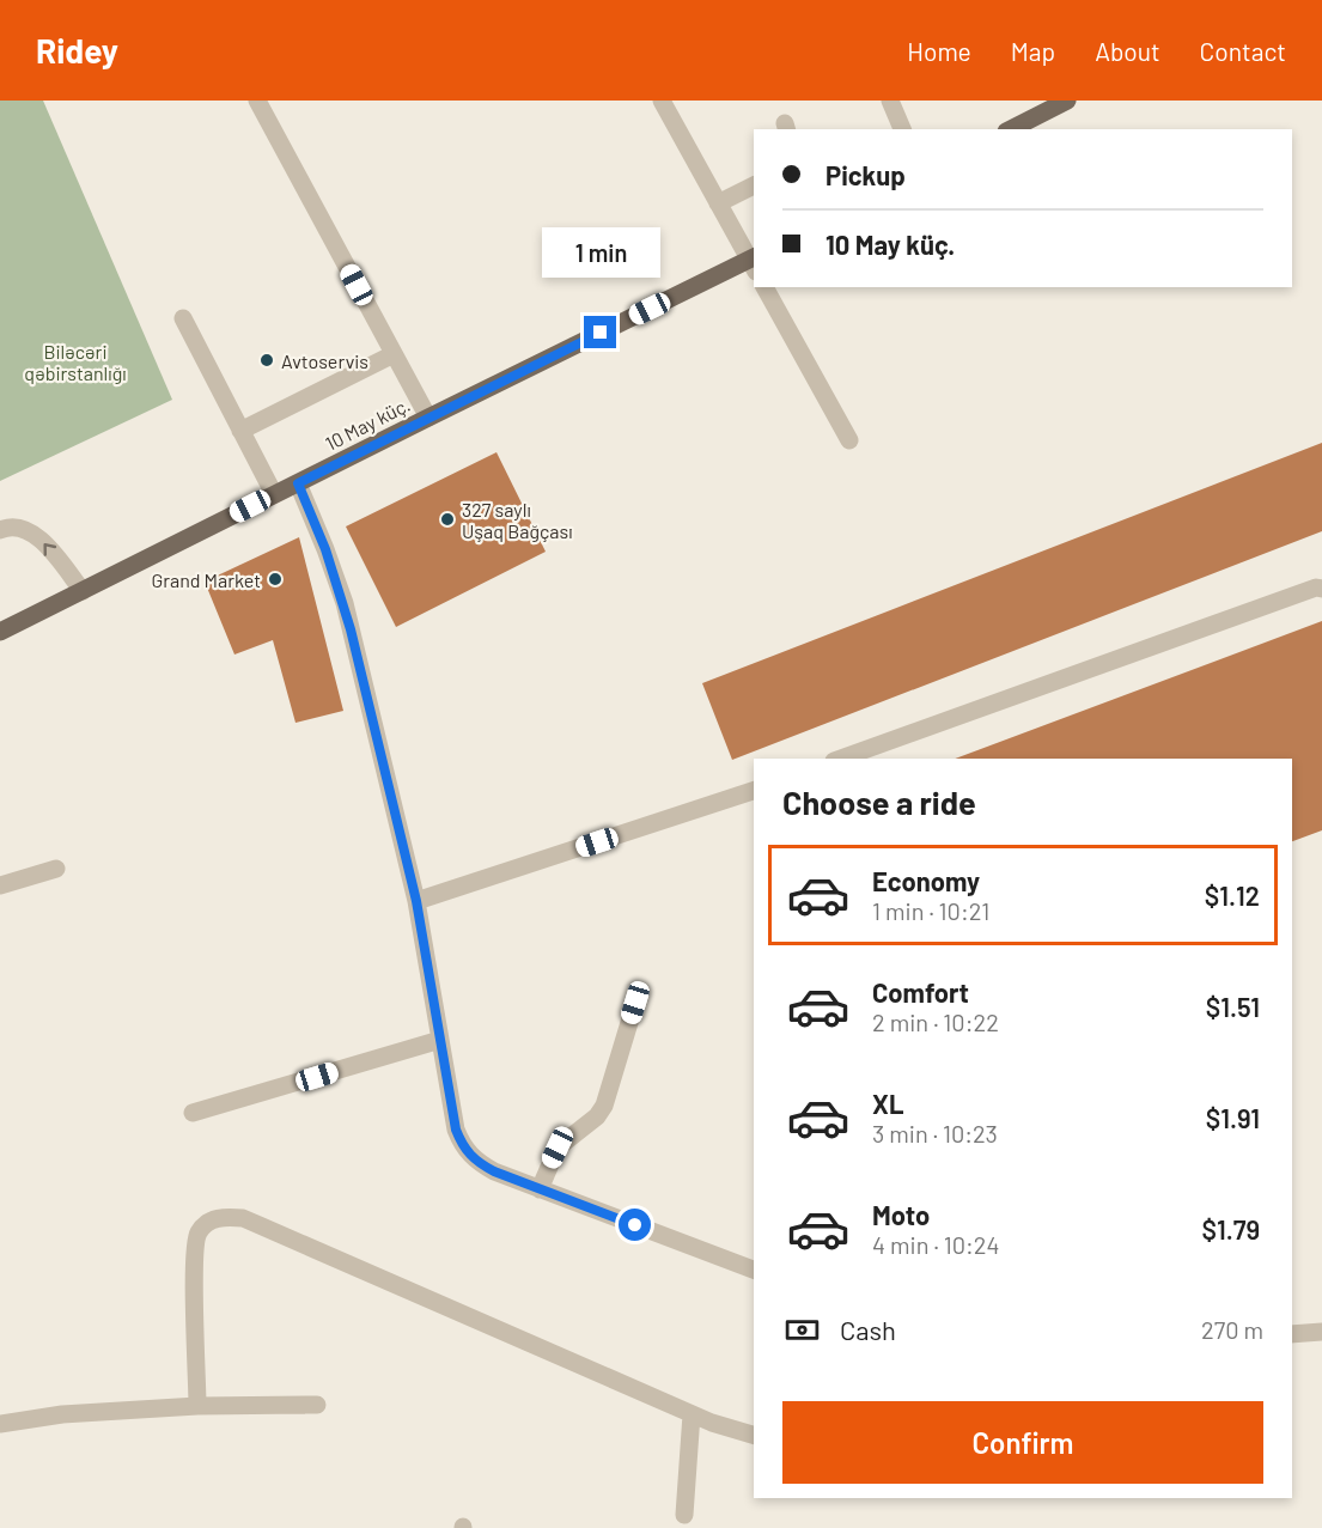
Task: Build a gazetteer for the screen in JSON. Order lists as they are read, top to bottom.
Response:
{
  "streets": {
    "main road": ["10 May küç."]
  },
  "parks": ["Biləcəri qəbirstanlığı"],
  "places": ["Avtoservis", "327 saylı Uşaq Bağçası", "Grand Market"],
  "page": {
    "header": "Ridey",
    "nav": [
      "Home",
      "Map",
      "About",
      "Contact"
    ],
    "banner": ["Pickup", "10 May küç."],
    "bubble": "1 min",
    "heading": "Choose a ride",
    "list": [
      {
        "name": "Economy",
        "note": "1 min · 10:21",
        "value": "$1.12"
      },
      {
        "name": "Comfort",
        "note": "2 min · 10:22",
        "value": "$1.51"
      },
      {
        "name": "XL",
        "note": "3 min · 10:23",
        "value": "$1.91"
      },
      {
        "name": "Moto",
        "note": "4 min · 10:24",
        "value": "$1.79"
      }
    ],
    "pay": ["Cash", "270 m"],
    "buttons": "Confirm"
  }
}
